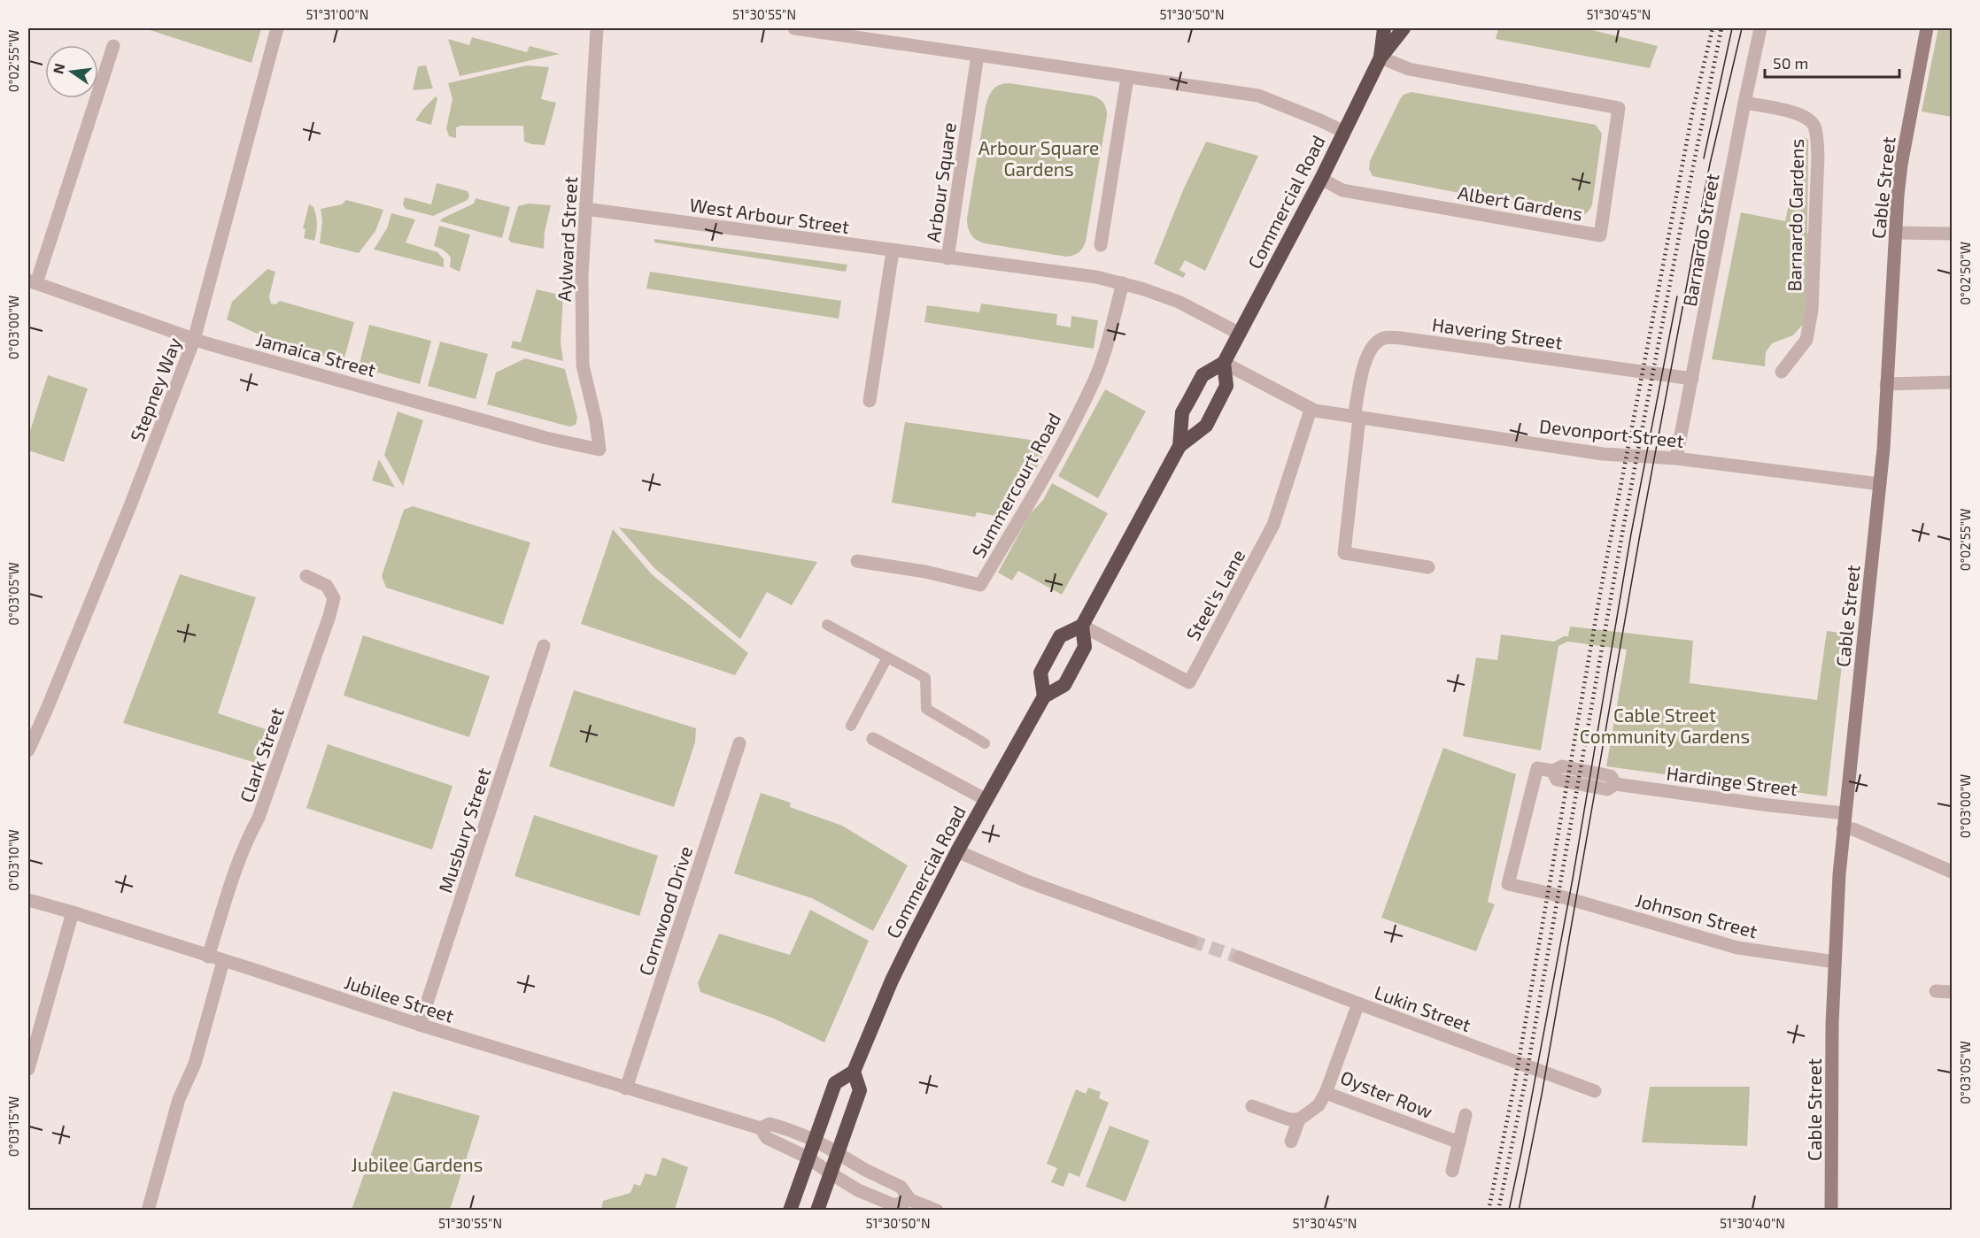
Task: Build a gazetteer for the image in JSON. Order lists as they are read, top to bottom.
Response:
{
  "streets": {
    "highway": ["Commercial Road"],
    "main road": ["Cable Street"],
    "street": [
      "Arbour Square",
      "Albert Gardens",
      "West Arbour Street",
      "Barnardo Gardens",
      "Aylward Street",
      "Barnardo Street",
      "Havering Street",
      "Jamaica Street",
      "Stepney Way",
      "Devonport Street",
      "Summercourt Road",
      "Steel's Lane",
      "Clark Street",
      "Hardinge Street",
      "Musbury Street",
      "Cornwood Drive",
      "Johnson Street",
      "Jubilee Street",
      "Lukin Street",
      "Oyster Row"
    ]
  },
  "crossings": [
    ["Arbour Square", "Commercial Road"],
    ["Arbour Square", "West Arbour Street"],
    ["Arbour Square", "Summercourt Road"],
    ["Cable Street", "Devonport Street"],
    ["Cable Street", "Hardinge Street"],
    ["Cable Street", "Johnson Street"],
    ["Commercial Road", "Albert Gardens"],
    ["Commercial Road", "Devonport Street"],
    ["Commercial Road", "Steel's Lane"],
    ["Commercial Road", "Jubilee Street"],
    ["West Arbour Street", "Aylward Street"],
    ["Barnardo Gardens", "Barnardo Street"],
    ["Aylward Street", "Jamaica Street"],
    ["Barnardo Street", "Havering Street"],
    ["Barnardo Street", "Devonport Street"],
    ["Havering Street", "Devonport Street"],
    ["Jamaica Street", "Stepney Way"],
    ["Devonport Street", "Steel's Lane"],
    ["Clark Street", "Jubilee Street"],
    ["Hardinge Street", "Johnson Street"],
    ["Musbury Street", "Jubilee Street"],
    ["Cornwood Drive", "Jubilee Street"],
    ["Lukin Street", "Oyster Row"]
  ],
  "parks": ["Arbour Square Gardens", "Cable Street Community Gardens", "Jubilee Gardens"],
  "scale_bar": "50 m",
  "north": "left",
  "coordinates": [
    "51°31'00\"N",
    "51°30'55\"N",
    "51°30'50\"N",
    "51°30'45\"N",
    "0°02'55\"W",
    "0°02'50\"W",
    "0°03'00\"W",
    "0°03'05\"W",
    "0°03'10\"W",
    "0°03'15\"W",
    "51°30'40\"N"
  ]
}
